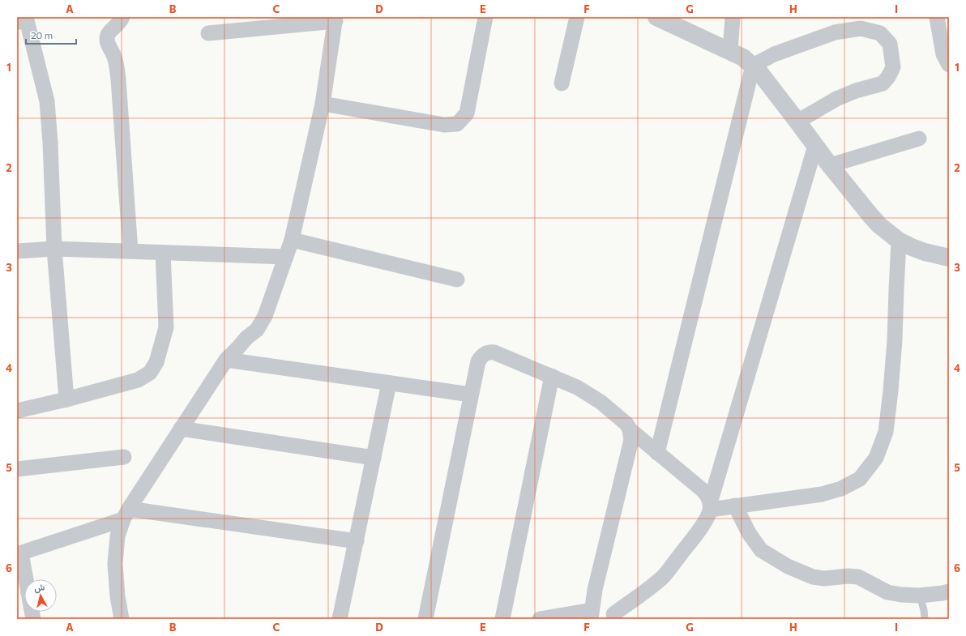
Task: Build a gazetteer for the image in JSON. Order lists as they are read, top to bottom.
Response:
{
  "scale_bar": "20 m",
  "north": "top",
  "grid": {
    "columns": [
      "A",
      "B",
      "C",
      "D",
      "E",
      "F",
      "G",
      "H",
      "I"
    ],
    "rows": [
      "1",
      "2",
      "3",
      "4",
      "5",
      "6"
    ]
  }
}
